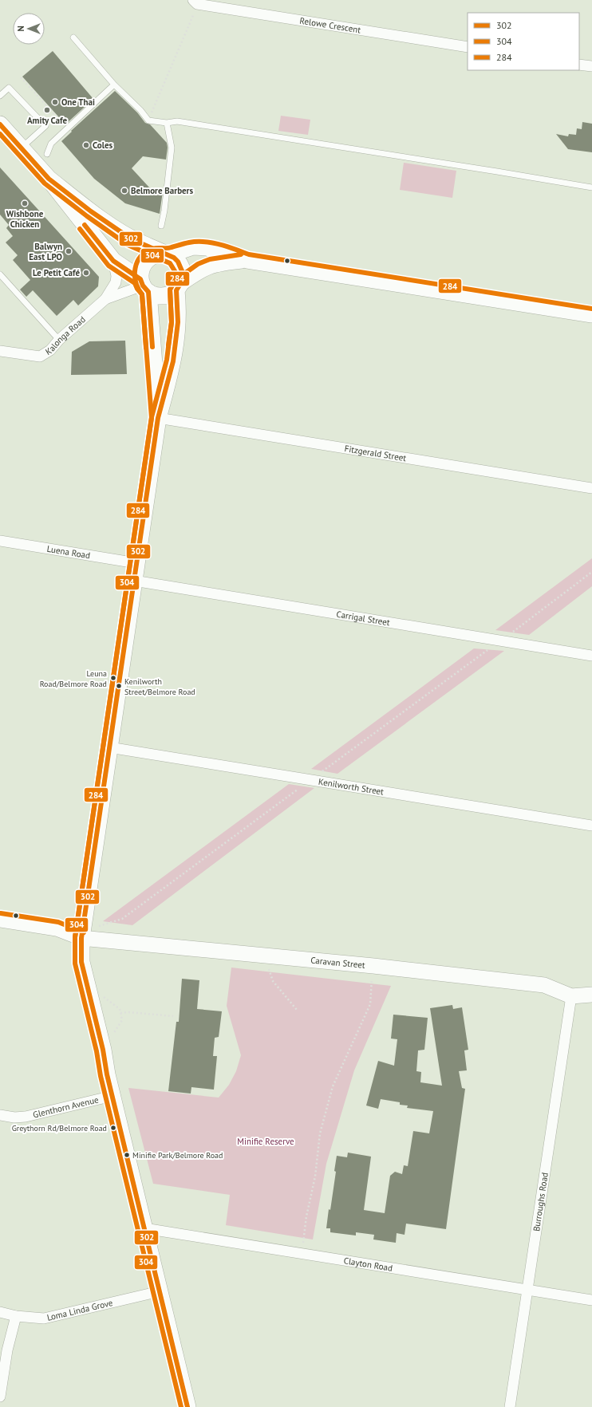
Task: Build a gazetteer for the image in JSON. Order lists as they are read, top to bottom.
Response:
{
  "streets": {
    "main road": ["Caravan Street"],
    "street": [
      "Relowe Crescent",
      "Kalonga Road",
      "Fitzgerald Street",
      "Luena Road",
      "Carrigal Street",
      "Kenilworth Street",
      "Glenthorn Avenue",
      "Burroughs Road",
      "Clayton Road",
      "Loma Linda Grove"
    ]
  },
  "crossings": [
    ["Caravan Street", "Burroughs Road"],
    ["Burroughs Road", "Clayton Road"]
  ],
  "parks": ["Minifie Reserve"],
  "places": [
    "One Thai",
    "Amity Cafe",
    "Coles",
    "Belmore Barbers",
    "Wishbone Chicken",
    "Balwyn East LPO",
    "Le Petit Café",
    "Leuna Road/Belmore Road",
    "Kenilworth Street/Belmore Road",
    "Greythorn Rd/Belmore Road",
    "Minifie Park/Belmore Road"
  ],
  "lines": ["transit line 302", "transit line 304", "transit line 284"],
  "legend": ["302", "304", "284"],
  "north": "left"
}
